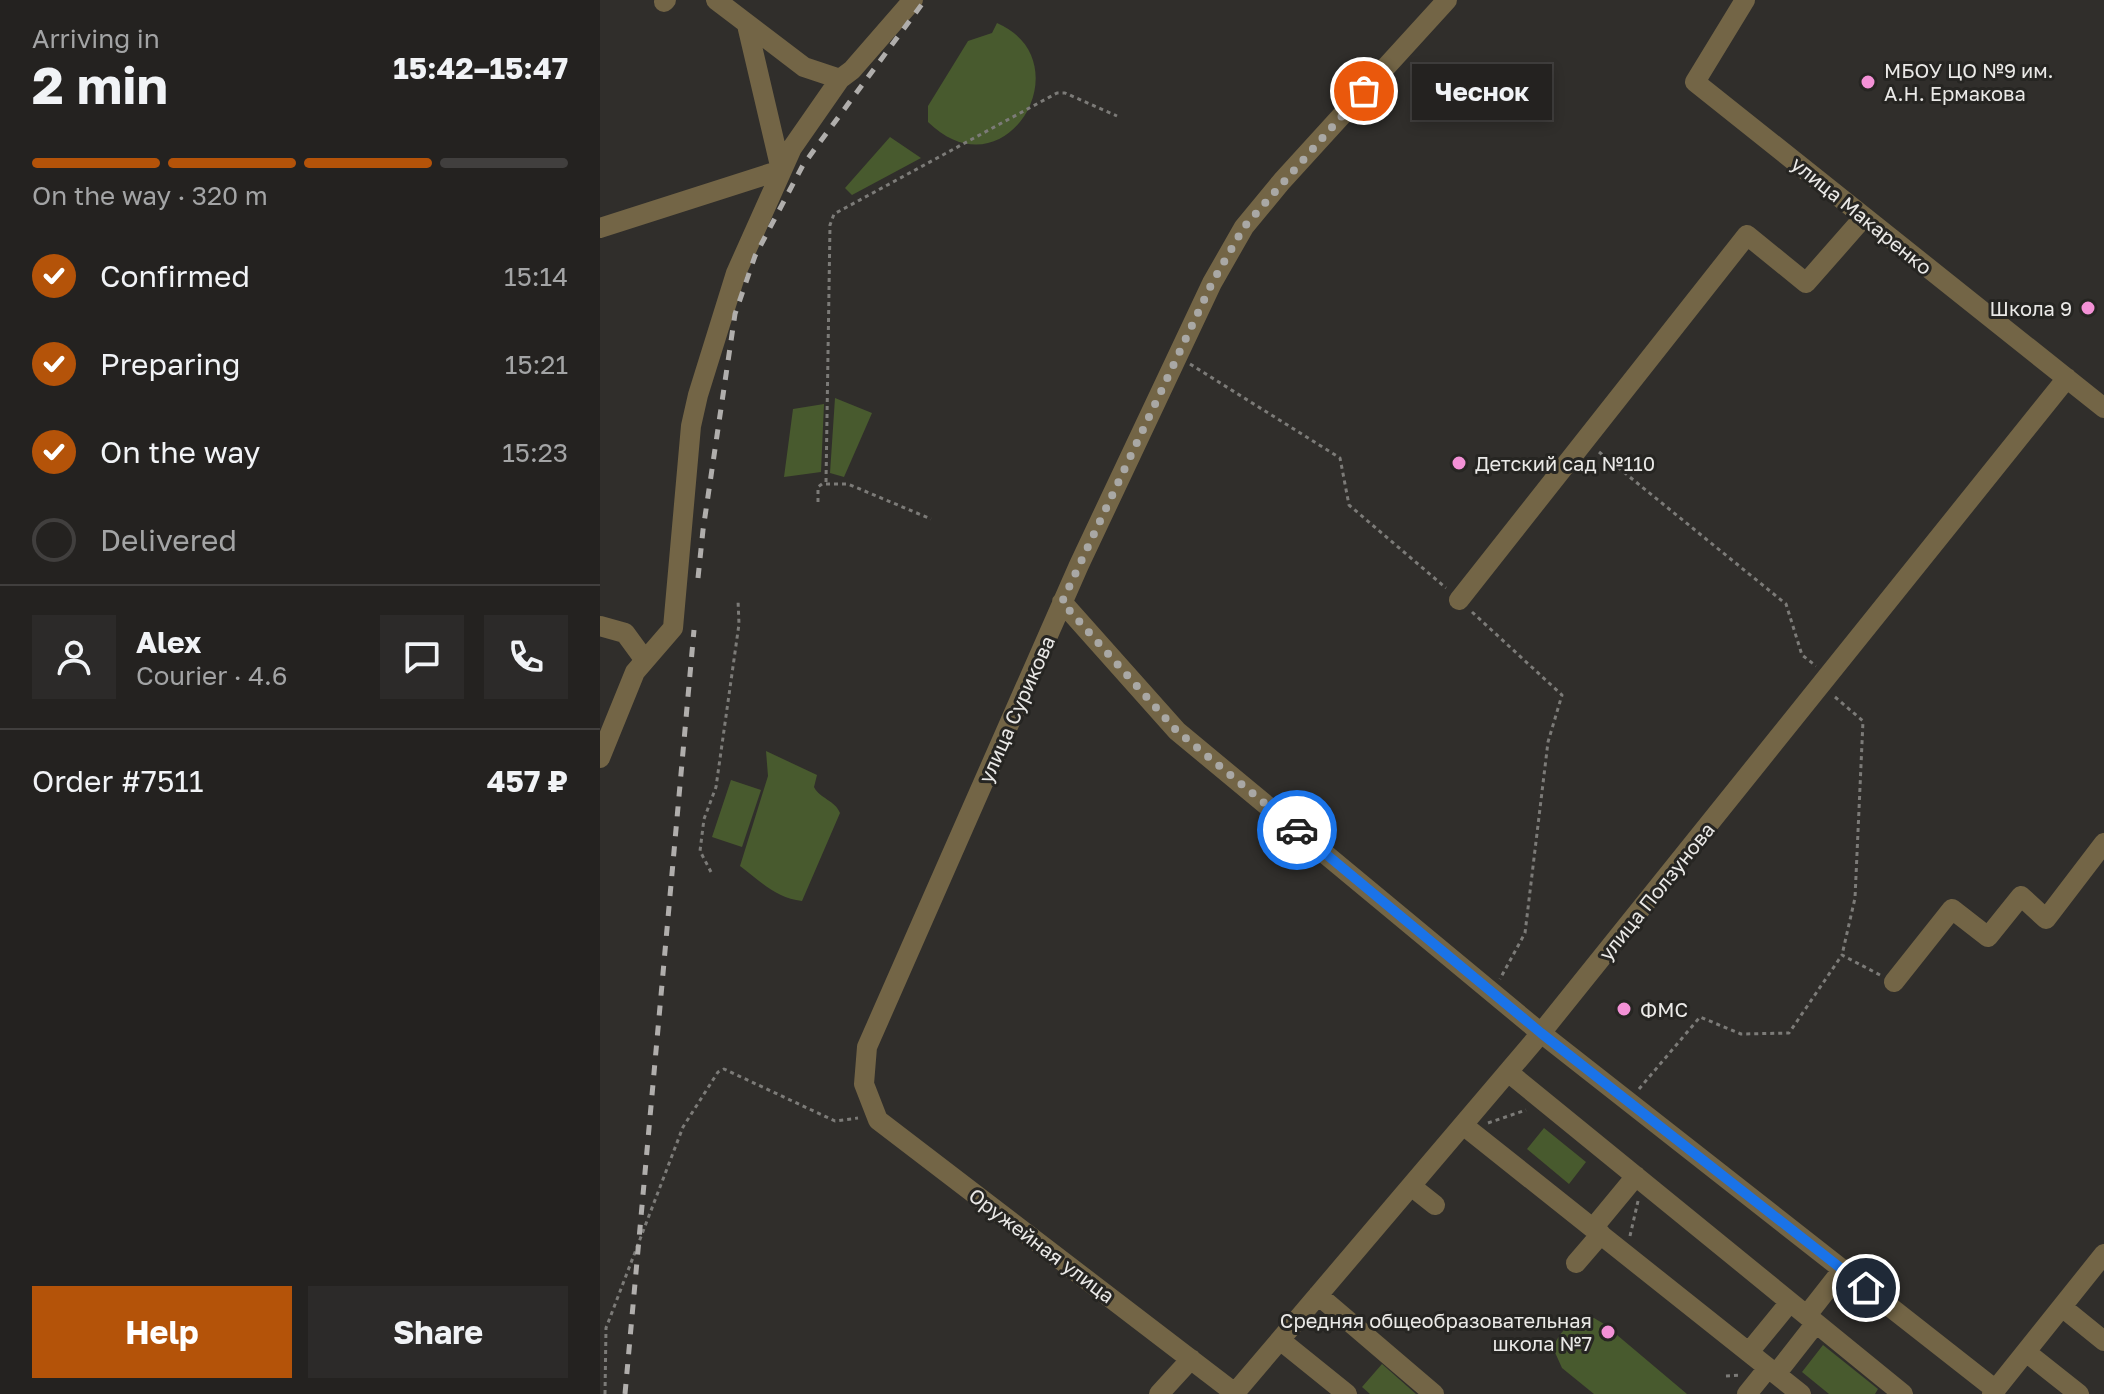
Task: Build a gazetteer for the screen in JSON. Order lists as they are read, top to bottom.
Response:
{
  "streets": {
    "street": [
      "улица Макаренко",
      "улица Сурикова",
      "улица Ползунова",
      "Оружейная улица"
    ]
  },
  "crossings": [
    ["улица Макаренко", "улица Ползунова"],
    ["улица Сурикова", "Оружейная улица"],
    ["улица Ползунова", "Оружейная улица"]
  ],
  "places": [
    "МБОУ ЦО №9 им. А.Н. Ермакова",
    "Чеснок",
    "Школа 9",
    "Детский сад №110",
    "ФМС",
    "Средняя общеобразовательная школа №7"
  ],
  "page": {
    "heading": ["2 min", "Arriving in", "15:42–15:47"],
    "panel": [
      "Alex",
      "Courier · 4.6",
      "Order #7511",
      "457 ₽"
    ],
    "bubble": "Чеснок",
    "bar": "On the way · 320 m",
    "list": [
      ["Confirmed", "15:14"],
      ["Preparing", "15:21"],
      ["On the way", "15:23"],
      "Delivered"
    ],
    "buttons": ["Help", "Share"]
  }
}
